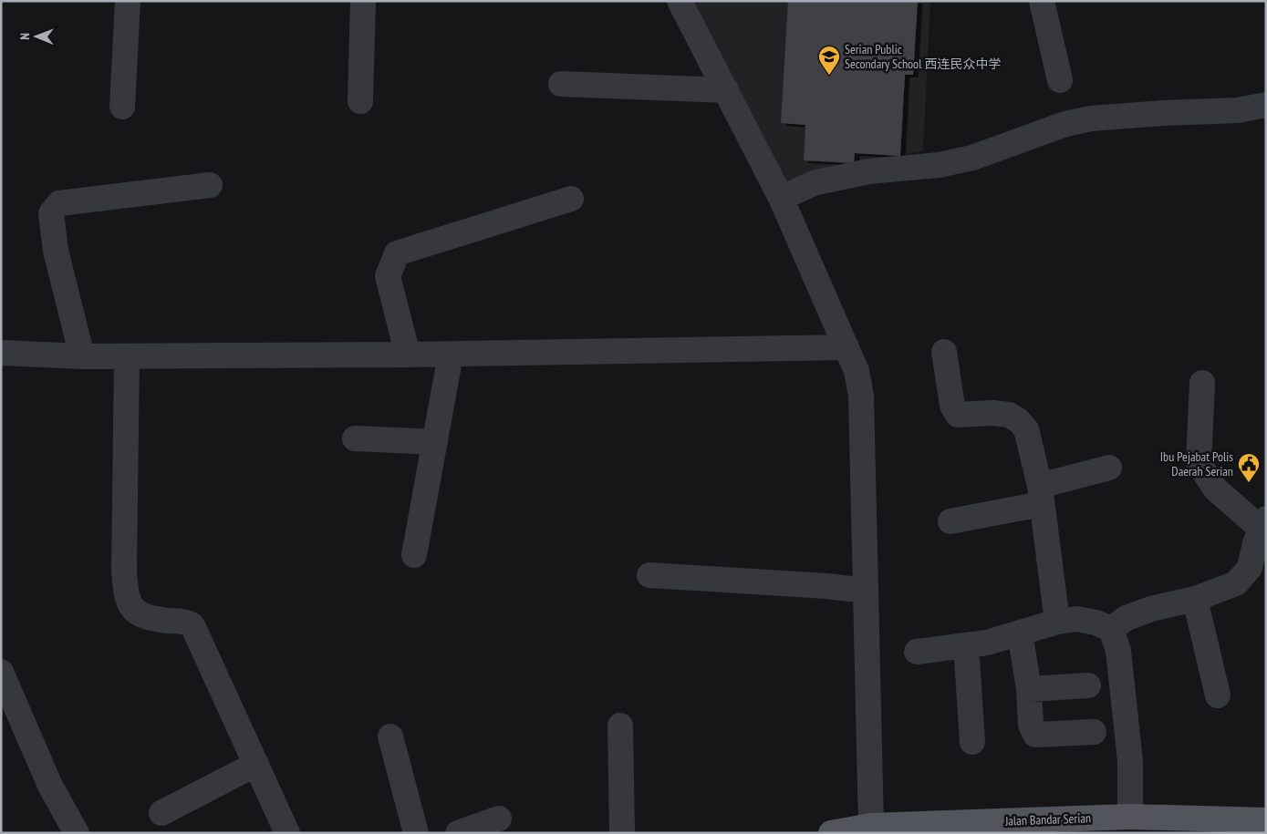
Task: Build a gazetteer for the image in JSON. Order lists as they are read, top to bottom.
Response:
{
  "streets": {
    "main road": ["Jalan Bandar Serian"]
  },
  "places": {
    "school or university": ["Serian Public Secondary School 西连民众中学"],
    "public building": ["Ibu Pejabat Polis Daerah Serian"]
  },
  "north": "left"
}
